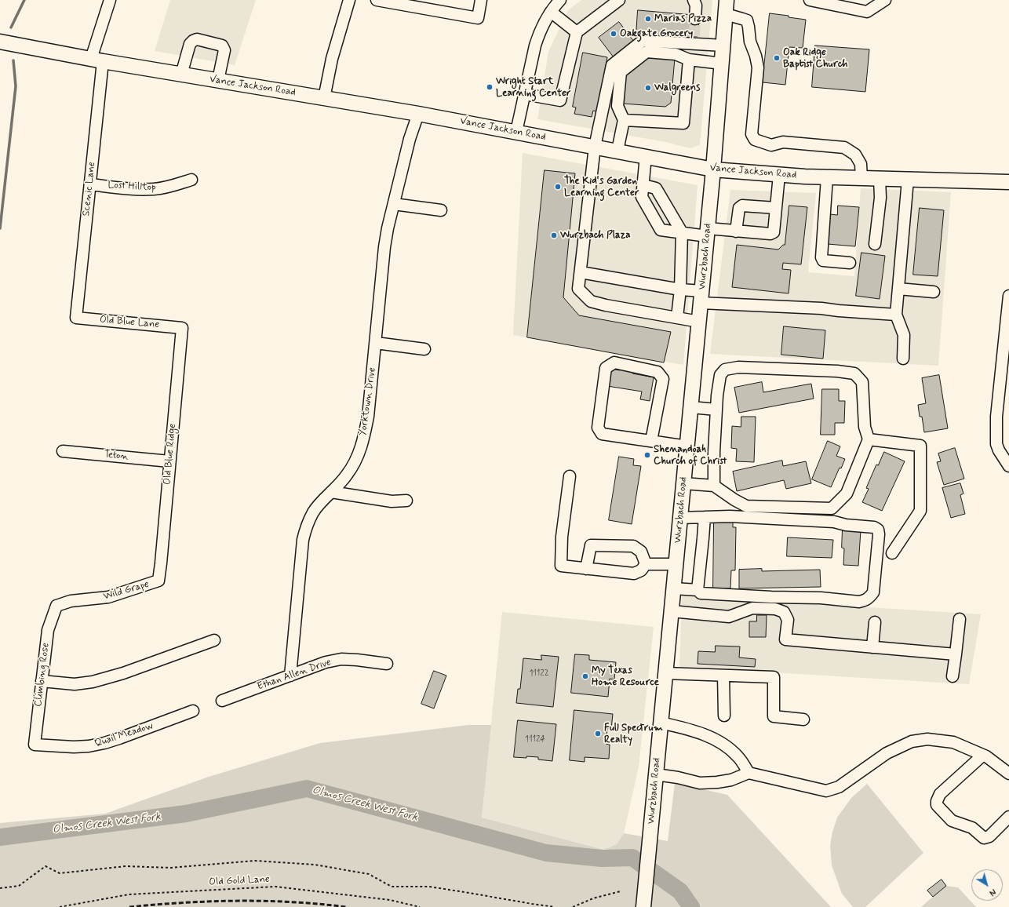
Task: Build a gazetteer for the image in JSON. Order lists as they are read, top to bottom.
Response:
{
  "streets": {
    "main road": ["Vance Jackson Road", "Wurzbach Road"],
    "street": [
      "Lost Hilltop",
      "Scenic Lane",
      "Old Blue Lane",
      "Yorktown Drive",
      "Old Blue Ridge",
      "Teton",
      "Wild Grape",
      "Climbing Rose",
      "Ethan Allen Drive",
      "Quail Meadow"
    ],
    "path": ["Old Gold Lane"]
  },
  "crossings": [
    ["Vance Jackson Road", "Scenic Lane"],
    ["Vance Jackson Road", "Wurzbach Road"],
    ["Vance Jackson Road", "Yorktown Drive"],
    ["Lost Hilltop", "Scenic Lane"],
    ["Scenic Lane", "Old Blue Lane"],
    ["Old Blue Lane", "Old Blue Ridge"],
    ["Yorktown Drive", "Ethan Allen Drive"],
    ["Old Blue Ridge", "Teton"],
    ["Old Blue Ridge", "Wild Grape"],
    ["Wild Grape", "Climbing Rose"],
    ["Climbing Rose", "Quail Meadow"]
  ],
  "water": ["Olmos Creek West Fork"],
  "places": [
    "Marias Pizza",
    "Oakgate Grocery",
    "Oak Ridge Baptist Church",
    "Wright Start Learning Center",
    "Walgreens",
    "The Kid's Garden Learning Center",
    "Wurzbach Plaza",
    "Shenandoah Church of Christ",
    "My Texas Home Resource",
    "Full Spectrum Realty"
  ],
  "house_numbers": ["11122", "11124"],
  "north": "bottom right"
}
